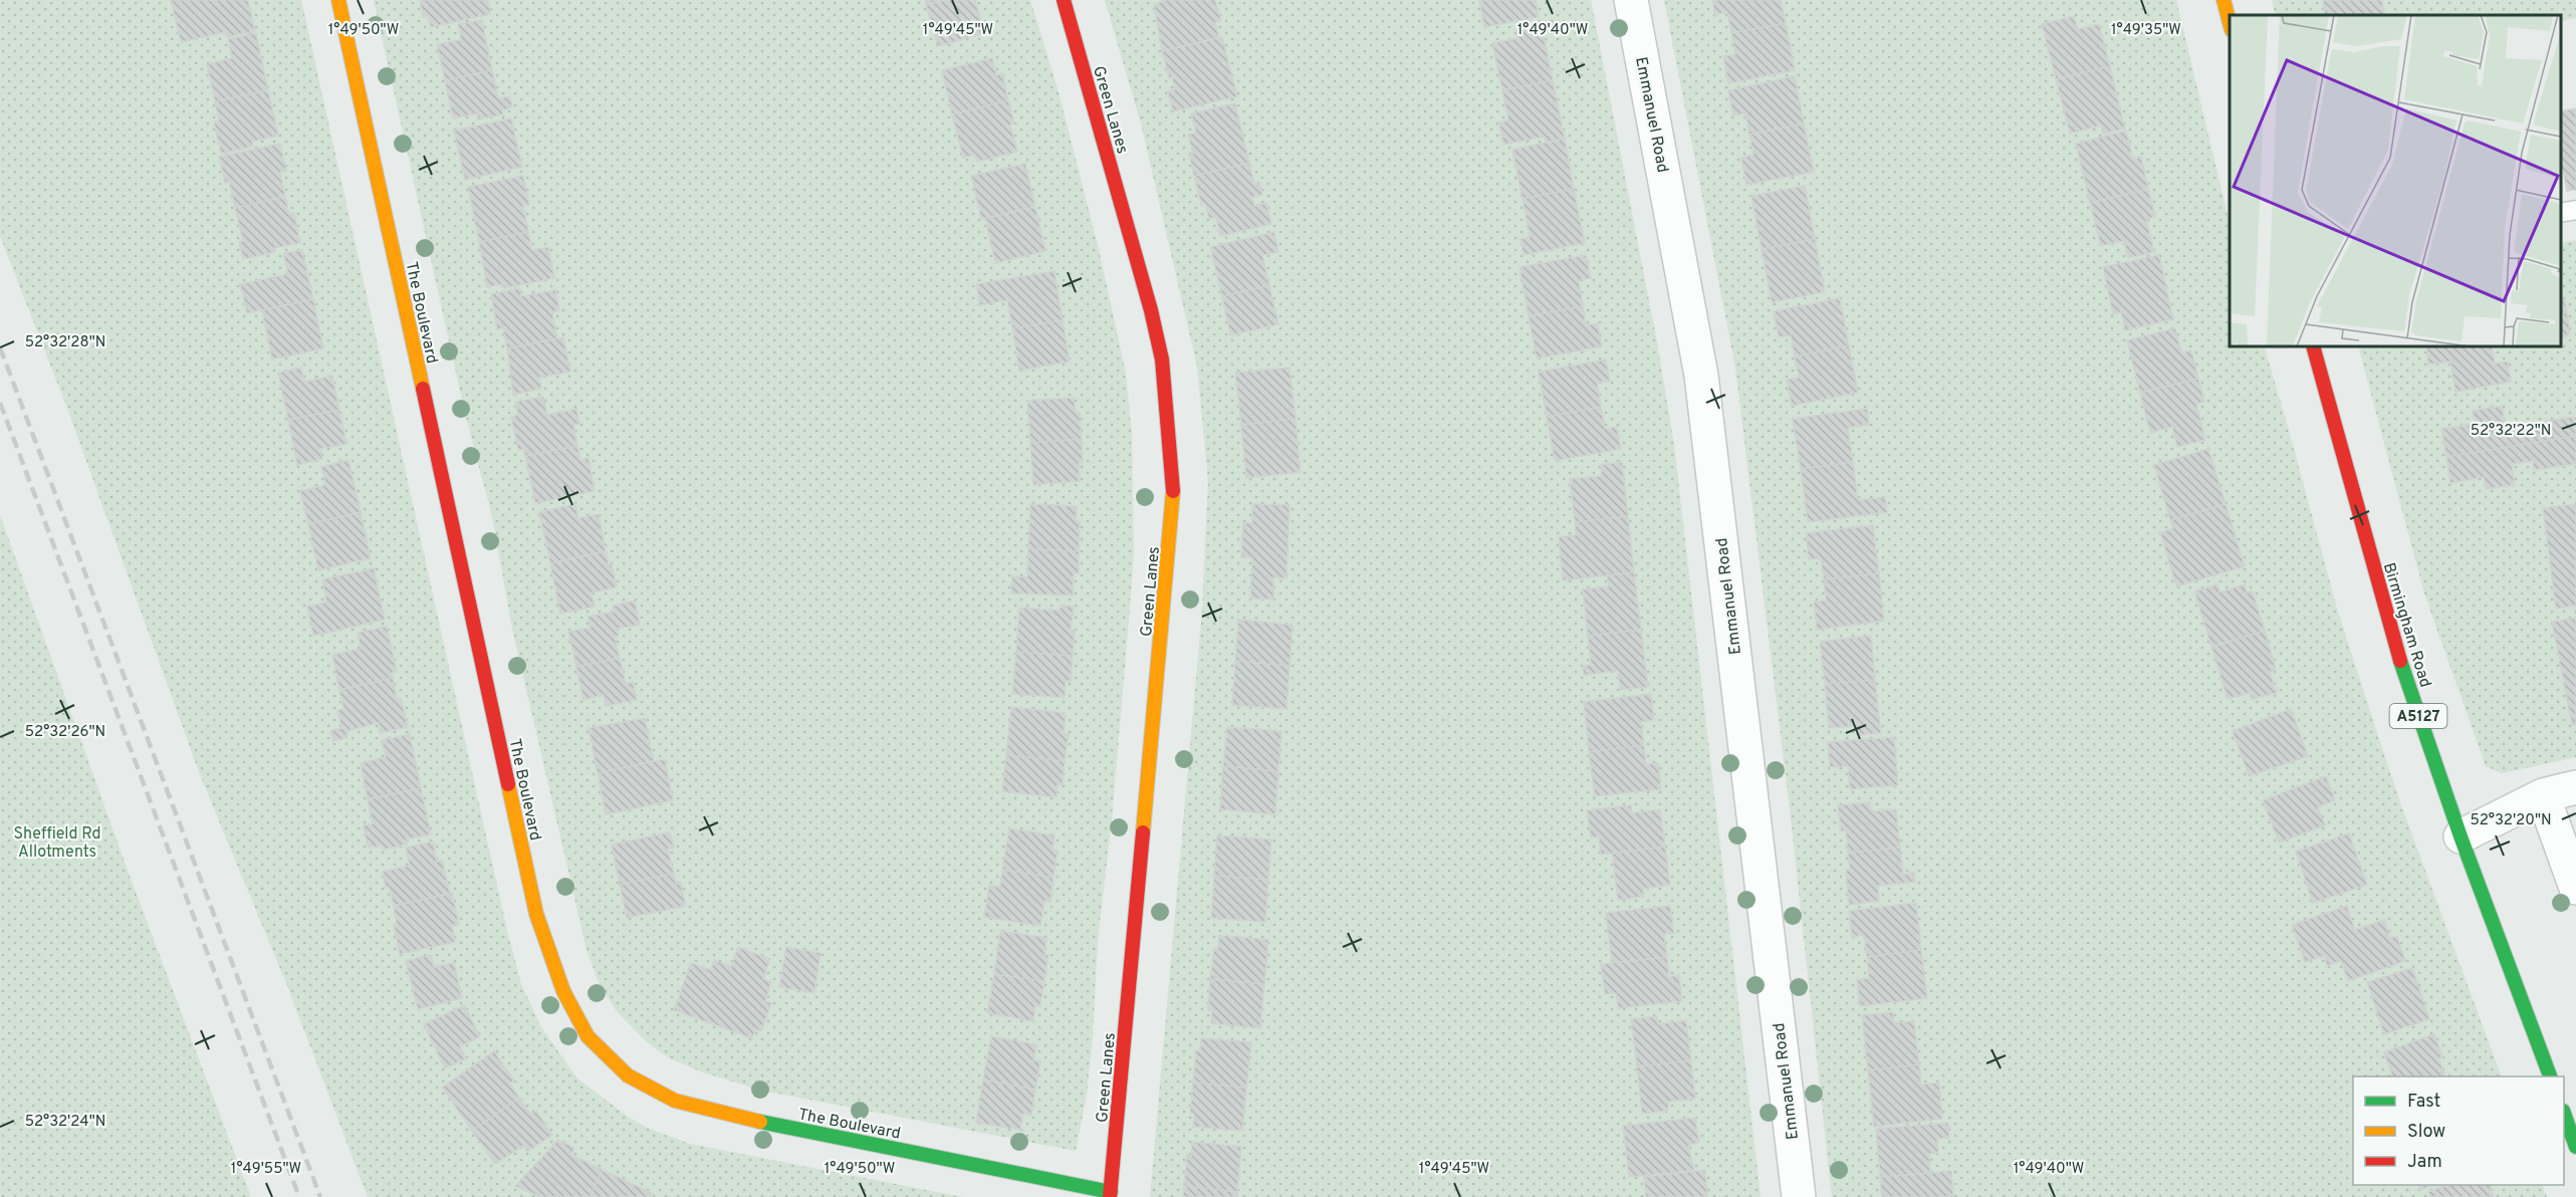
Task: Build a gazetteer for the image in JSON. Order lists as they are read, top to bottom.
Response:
{
  "streets": {
    "street": [
      "Green Lanes",
      "Emmanuel Road",
      "The Boulevard",
      "Birmingham Road",
      "A5127"
    ]
  },
  "crossings": [
    ["Green Lanes", "The Boulevard"]
  ],
  "parks": ["Sheffield Rd Allotments"],
  "legend": ["Fast", "Slow", "Jam"],
  "coordinates": [
    "1°49'50\"W",
    "1°49'45\"W",
    "1°49'40\"W",
    "1°49'35\"W",
    "52°32'28\"N",
    "52°32'22\"N",
    "52°32'26\"N",
    "52°32'20\"N",
    "52°32'24\"N",
    "1°49'55\"W"
  ]
}
